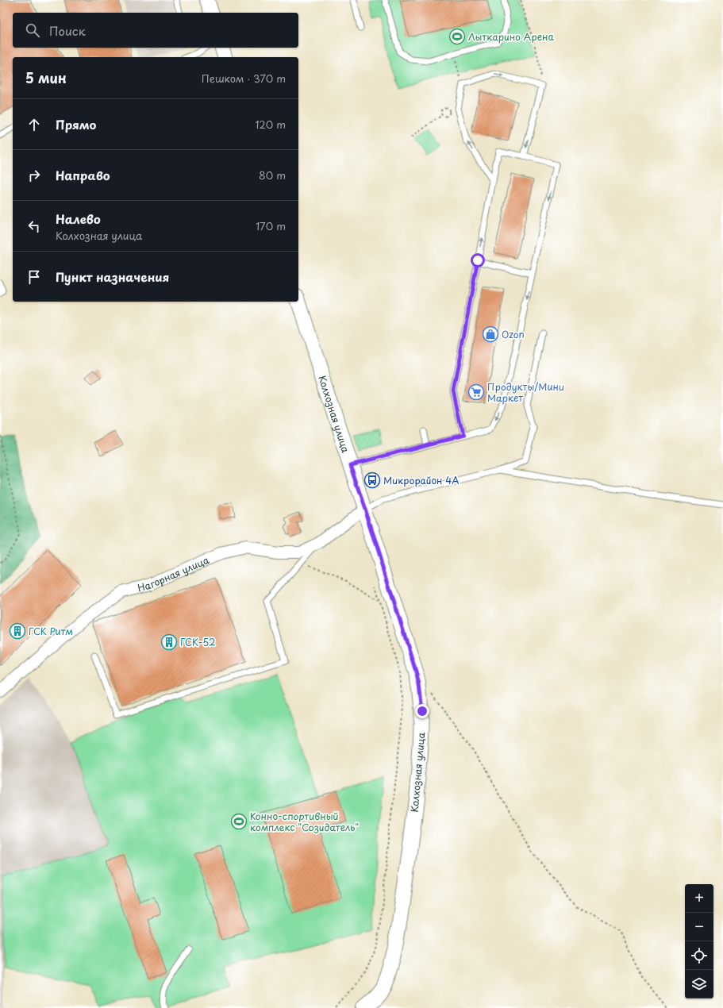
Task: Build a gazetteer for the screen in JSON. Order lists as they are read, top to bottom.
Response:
{
  "streets": {
    "street": ["Колхозная улица", "Нагорная улица"]
  },
  "crossings": [
    ["Колхозная улица", "Нагорная улица"]
  ],
  "places": {
    "sports": ["Лыткарино Арена", "Конно-спортивный комплекс \"Созидатель\""],
    "shop": ["Ozon"],
    "supermarket": ["Продукты/Мини Маркет"],
    "bus stop": ["Микрорайон 4А"],
    "building": ["ГСК Ритм", "ГСК-52"]
  },
  "page": {
    "search": "Поиск",
    "heading": ["5 мин", "Пешком · 370 m"],
    "list": [
      ["Прямо", "120 m"],
      ["Направо", "80 m"],
      ["Налево", "Колхозная улица", "170 m"],
      "Пункт назначения"
    ],
    "map_buttons": ["+", "−"]
  }
}
